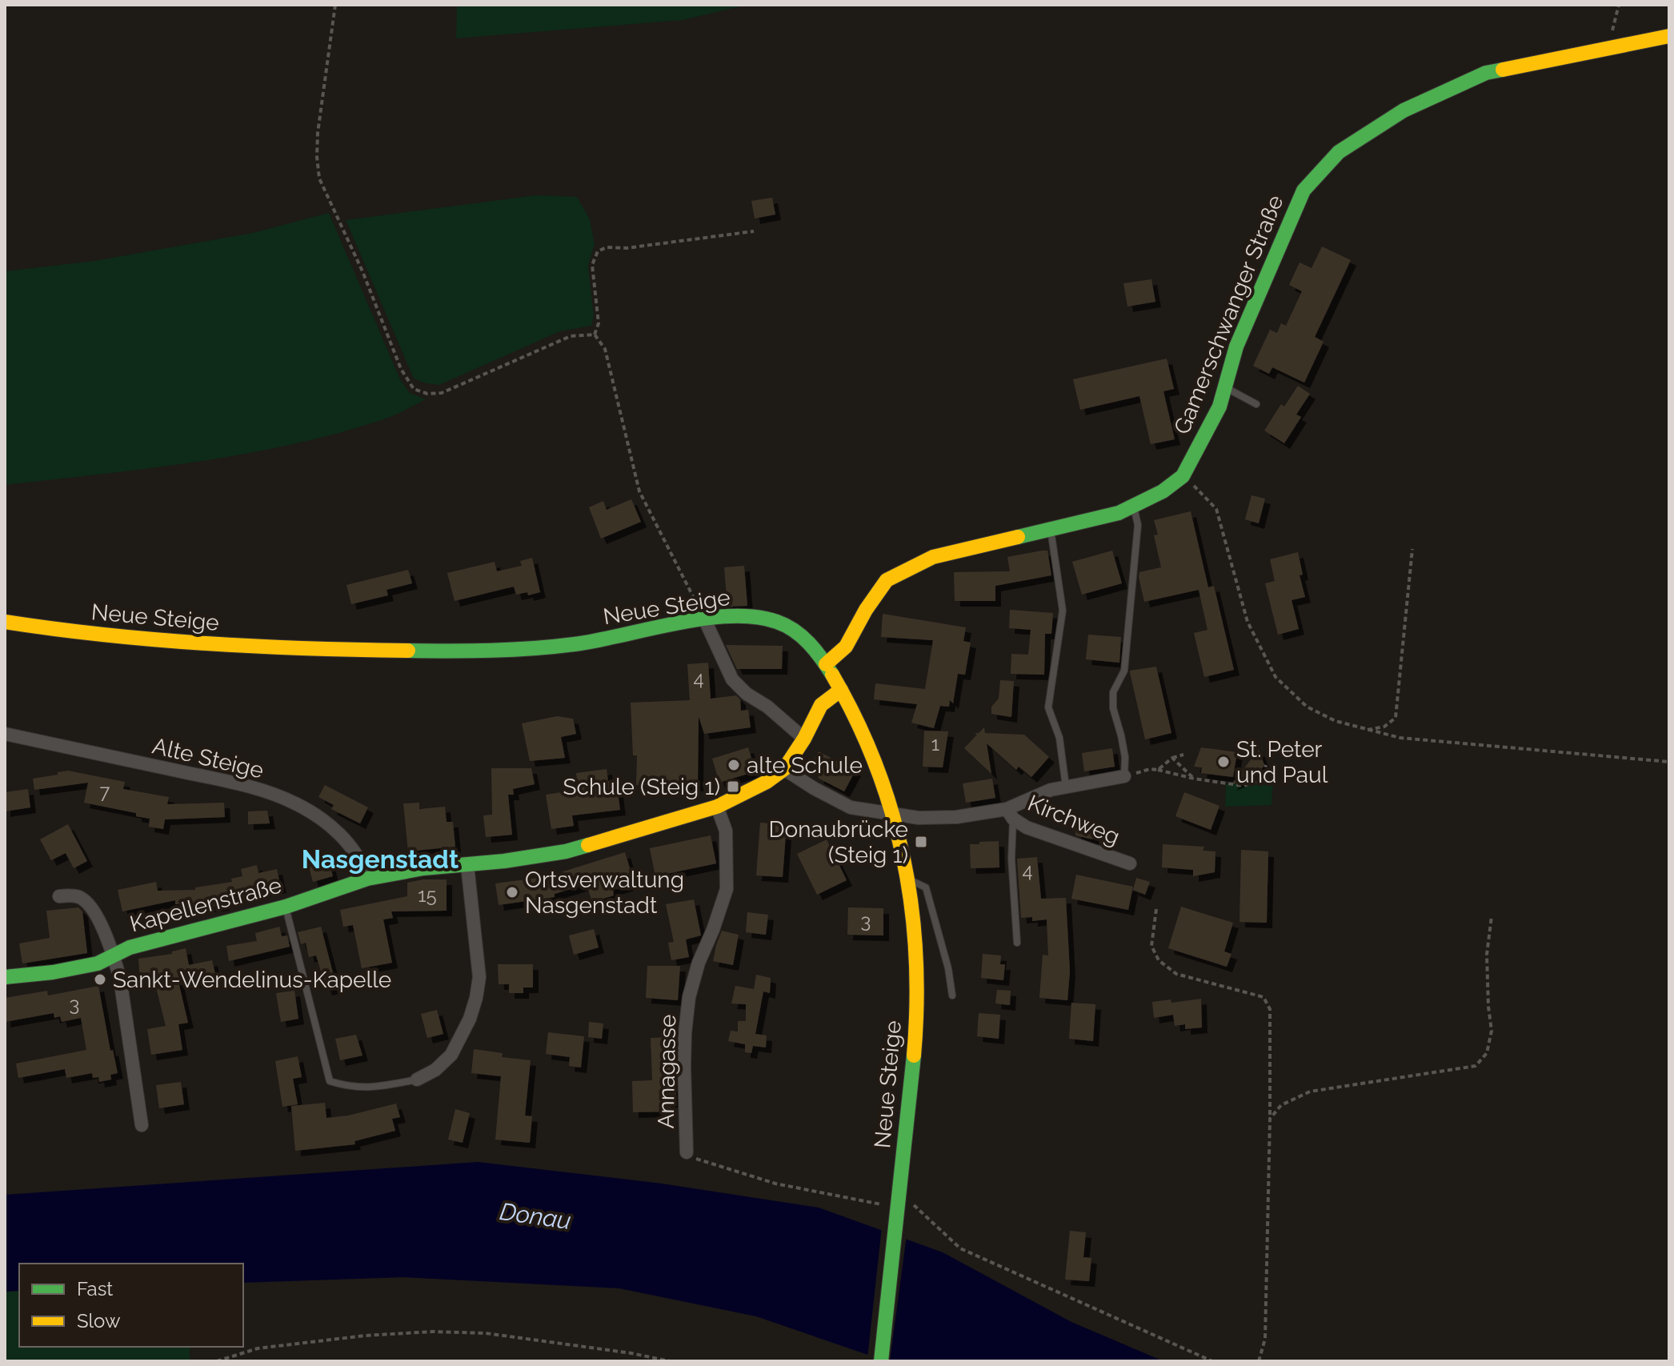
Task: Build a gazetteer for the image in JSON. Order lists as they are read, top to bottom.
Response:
{
  "streets": {
    "street": [
      "Gamerschwanger Straße",
      "Neue Steige",
      "Alte Steige",
      "Kirchweg",
      "Kapellenstraße",
      "Annagasse"
    ]
  },
  "crossings": [
    ["Gamerschwanger Straße", "Neue Steige"],
    ["Neue Steige", "Kirchweg"],
    ["Neue Steige", "Kapellenstraße"],
    ["Alte Steige", "Kapellenstraße"],
    ["Kapellenstraße", "Annagasse"]
  ],
  "districts": ["Nasgenstadt"],
  "water": ["Donau"],
  "places": {
    "other": [
      "St. Peter und Paul",
      "alte Schule",
      "Ortsverwaltung Nasgenstadt",
      "Sankt-Wendelinus-Kapelle"
    ],
    "transit": ["Schule (Steig 1)", "Donaubrücke (Steig 1)"]
  },
  "house_numbers": [
    "4",
    "1",
    "7",
    "4",
    "15",
    "3",
    "3"
  ],
  "legend": ["Fast", "Slow"]
}
